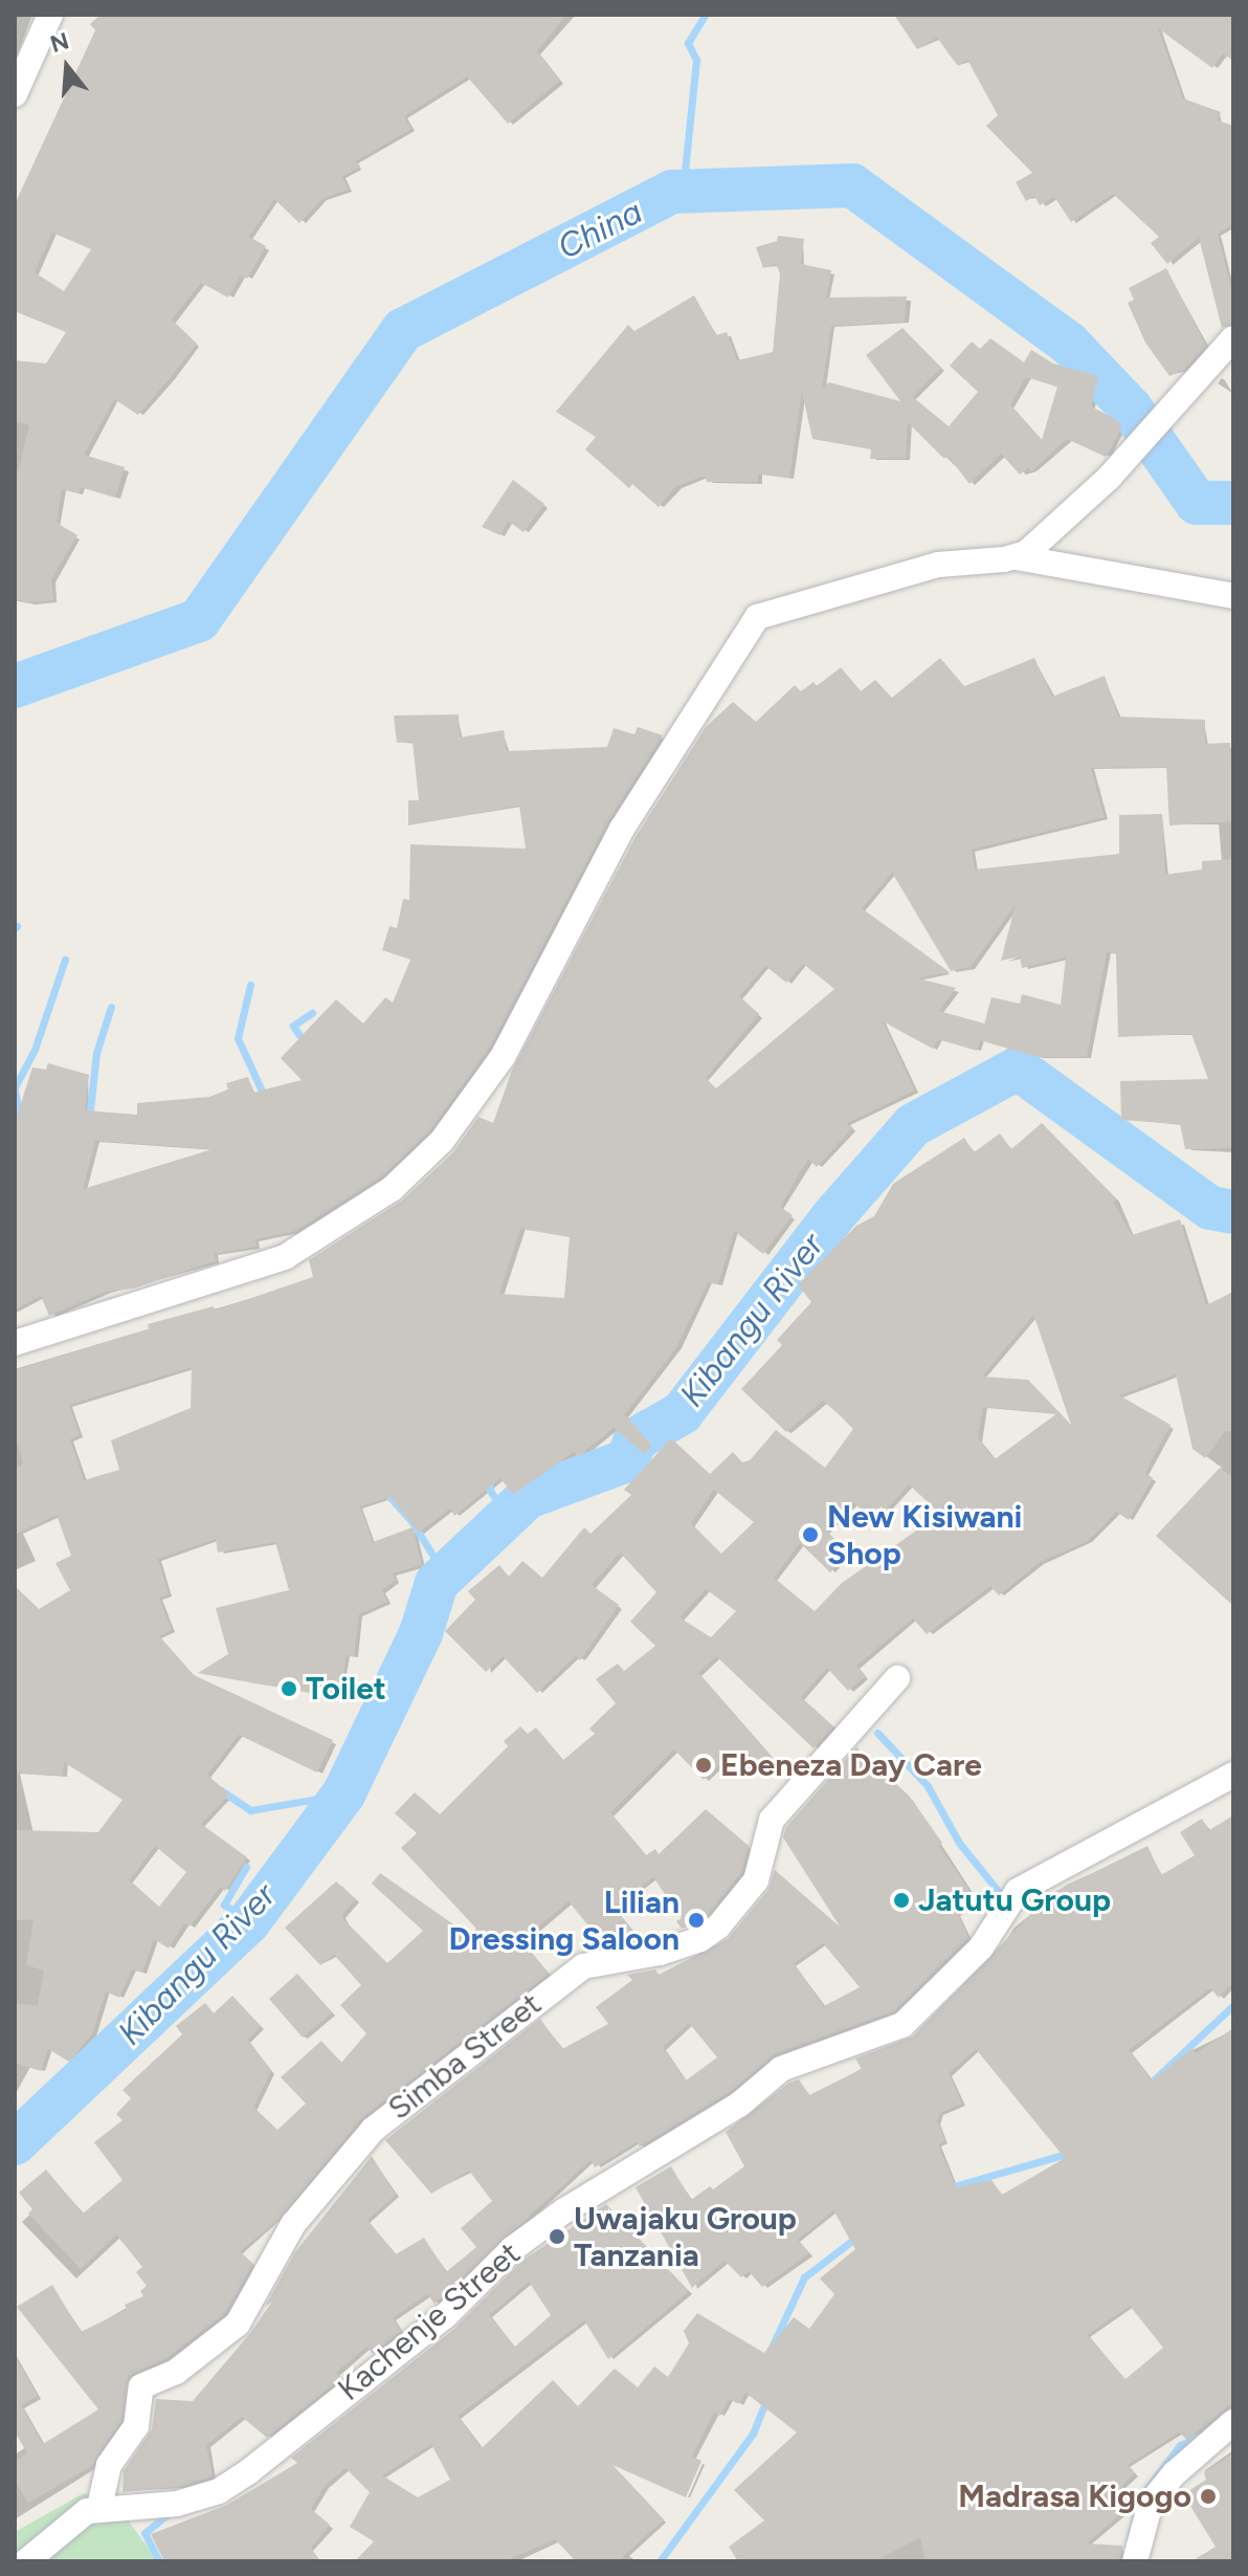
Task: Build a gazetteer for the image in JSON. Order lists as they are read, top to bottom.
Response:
{
  "streets": {
    "street": ["Simba Street", "Kachenje Street"]
  },
  "crossings": [
    ["Simba Street", "Kachenje Street"]
  ],
  "water": ["China", "Kibangu River"],
  "places": [
    "New Kisiwani Shop",
    "Toilet",
    "Ebeneza Day Care",
    "Jatutu Group",
    "Lilian Dressing Saloon",
    "Uwajaku Group Tanzania",
    "Madrasa Kigogo"
  ],
  "north": "top"
}
